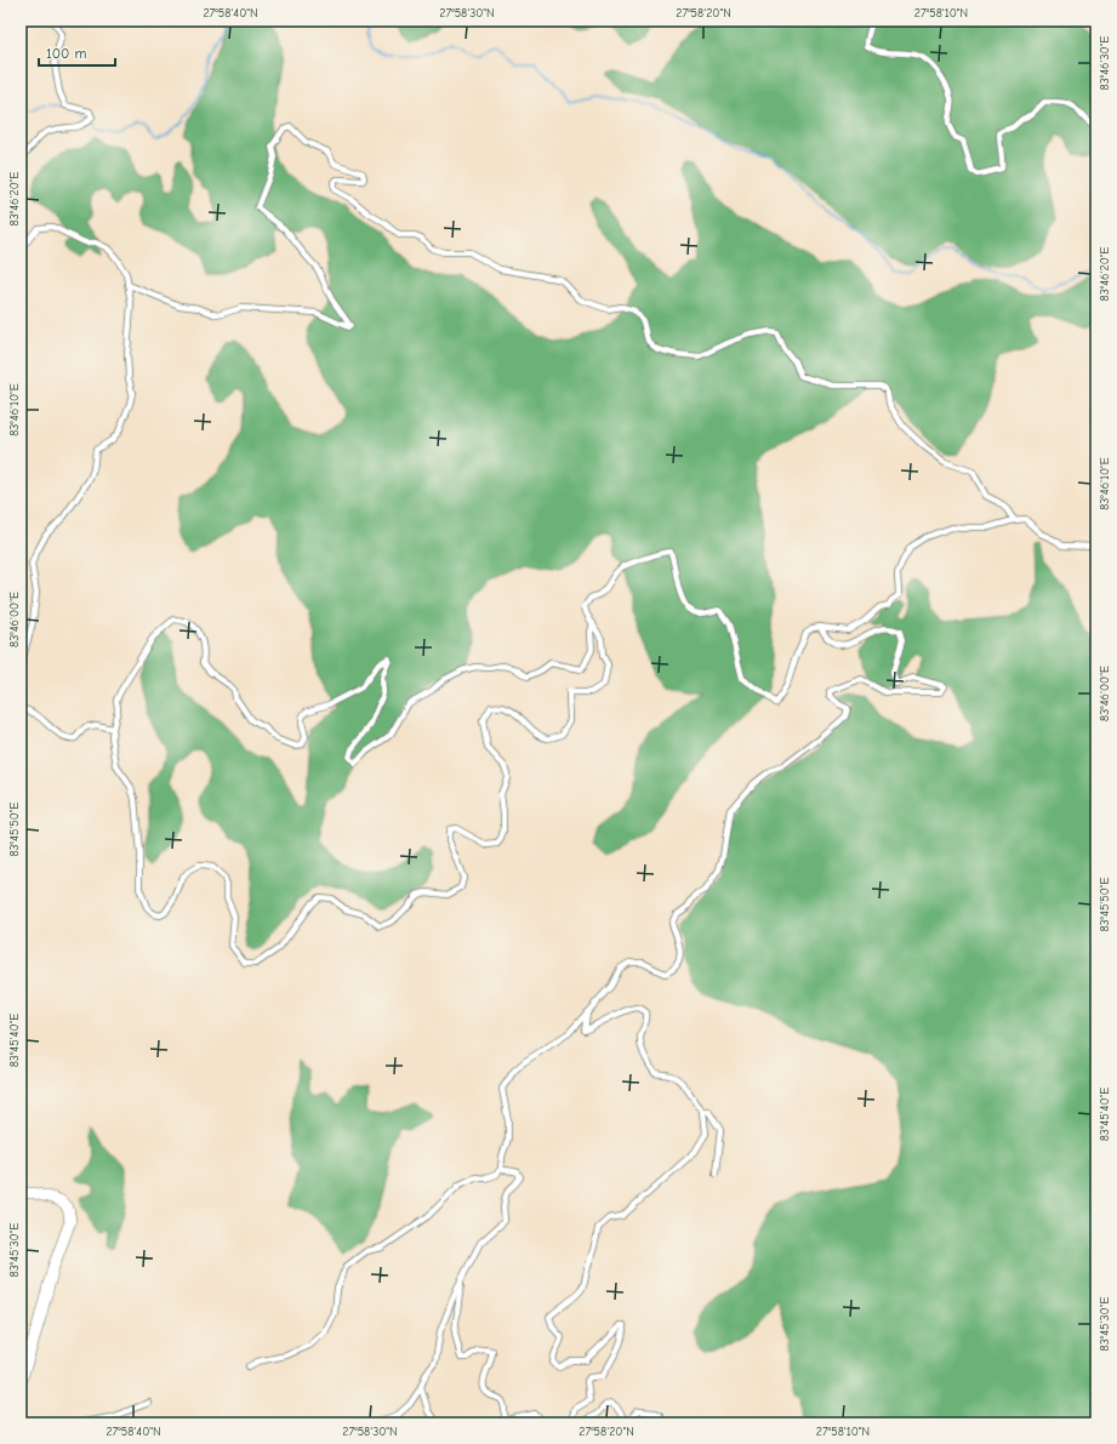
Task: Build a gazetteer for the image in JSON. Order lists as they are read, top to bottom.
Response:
{
  "scale_bar": "100 m",
  "coordinates": [
    "27°58'40\"N",
    "27°58'30\"N",
    "27°58'20\"N",
    "27°58'10\"N",
    "83°46'30\"E",
    "83°46'20\"E",
    "83°46'10\"E",
    "83°46'00\"E",
    "83°45'50\"E",
    "83°45'40\"E",
    "83°45'30\"E"
  ]
}
